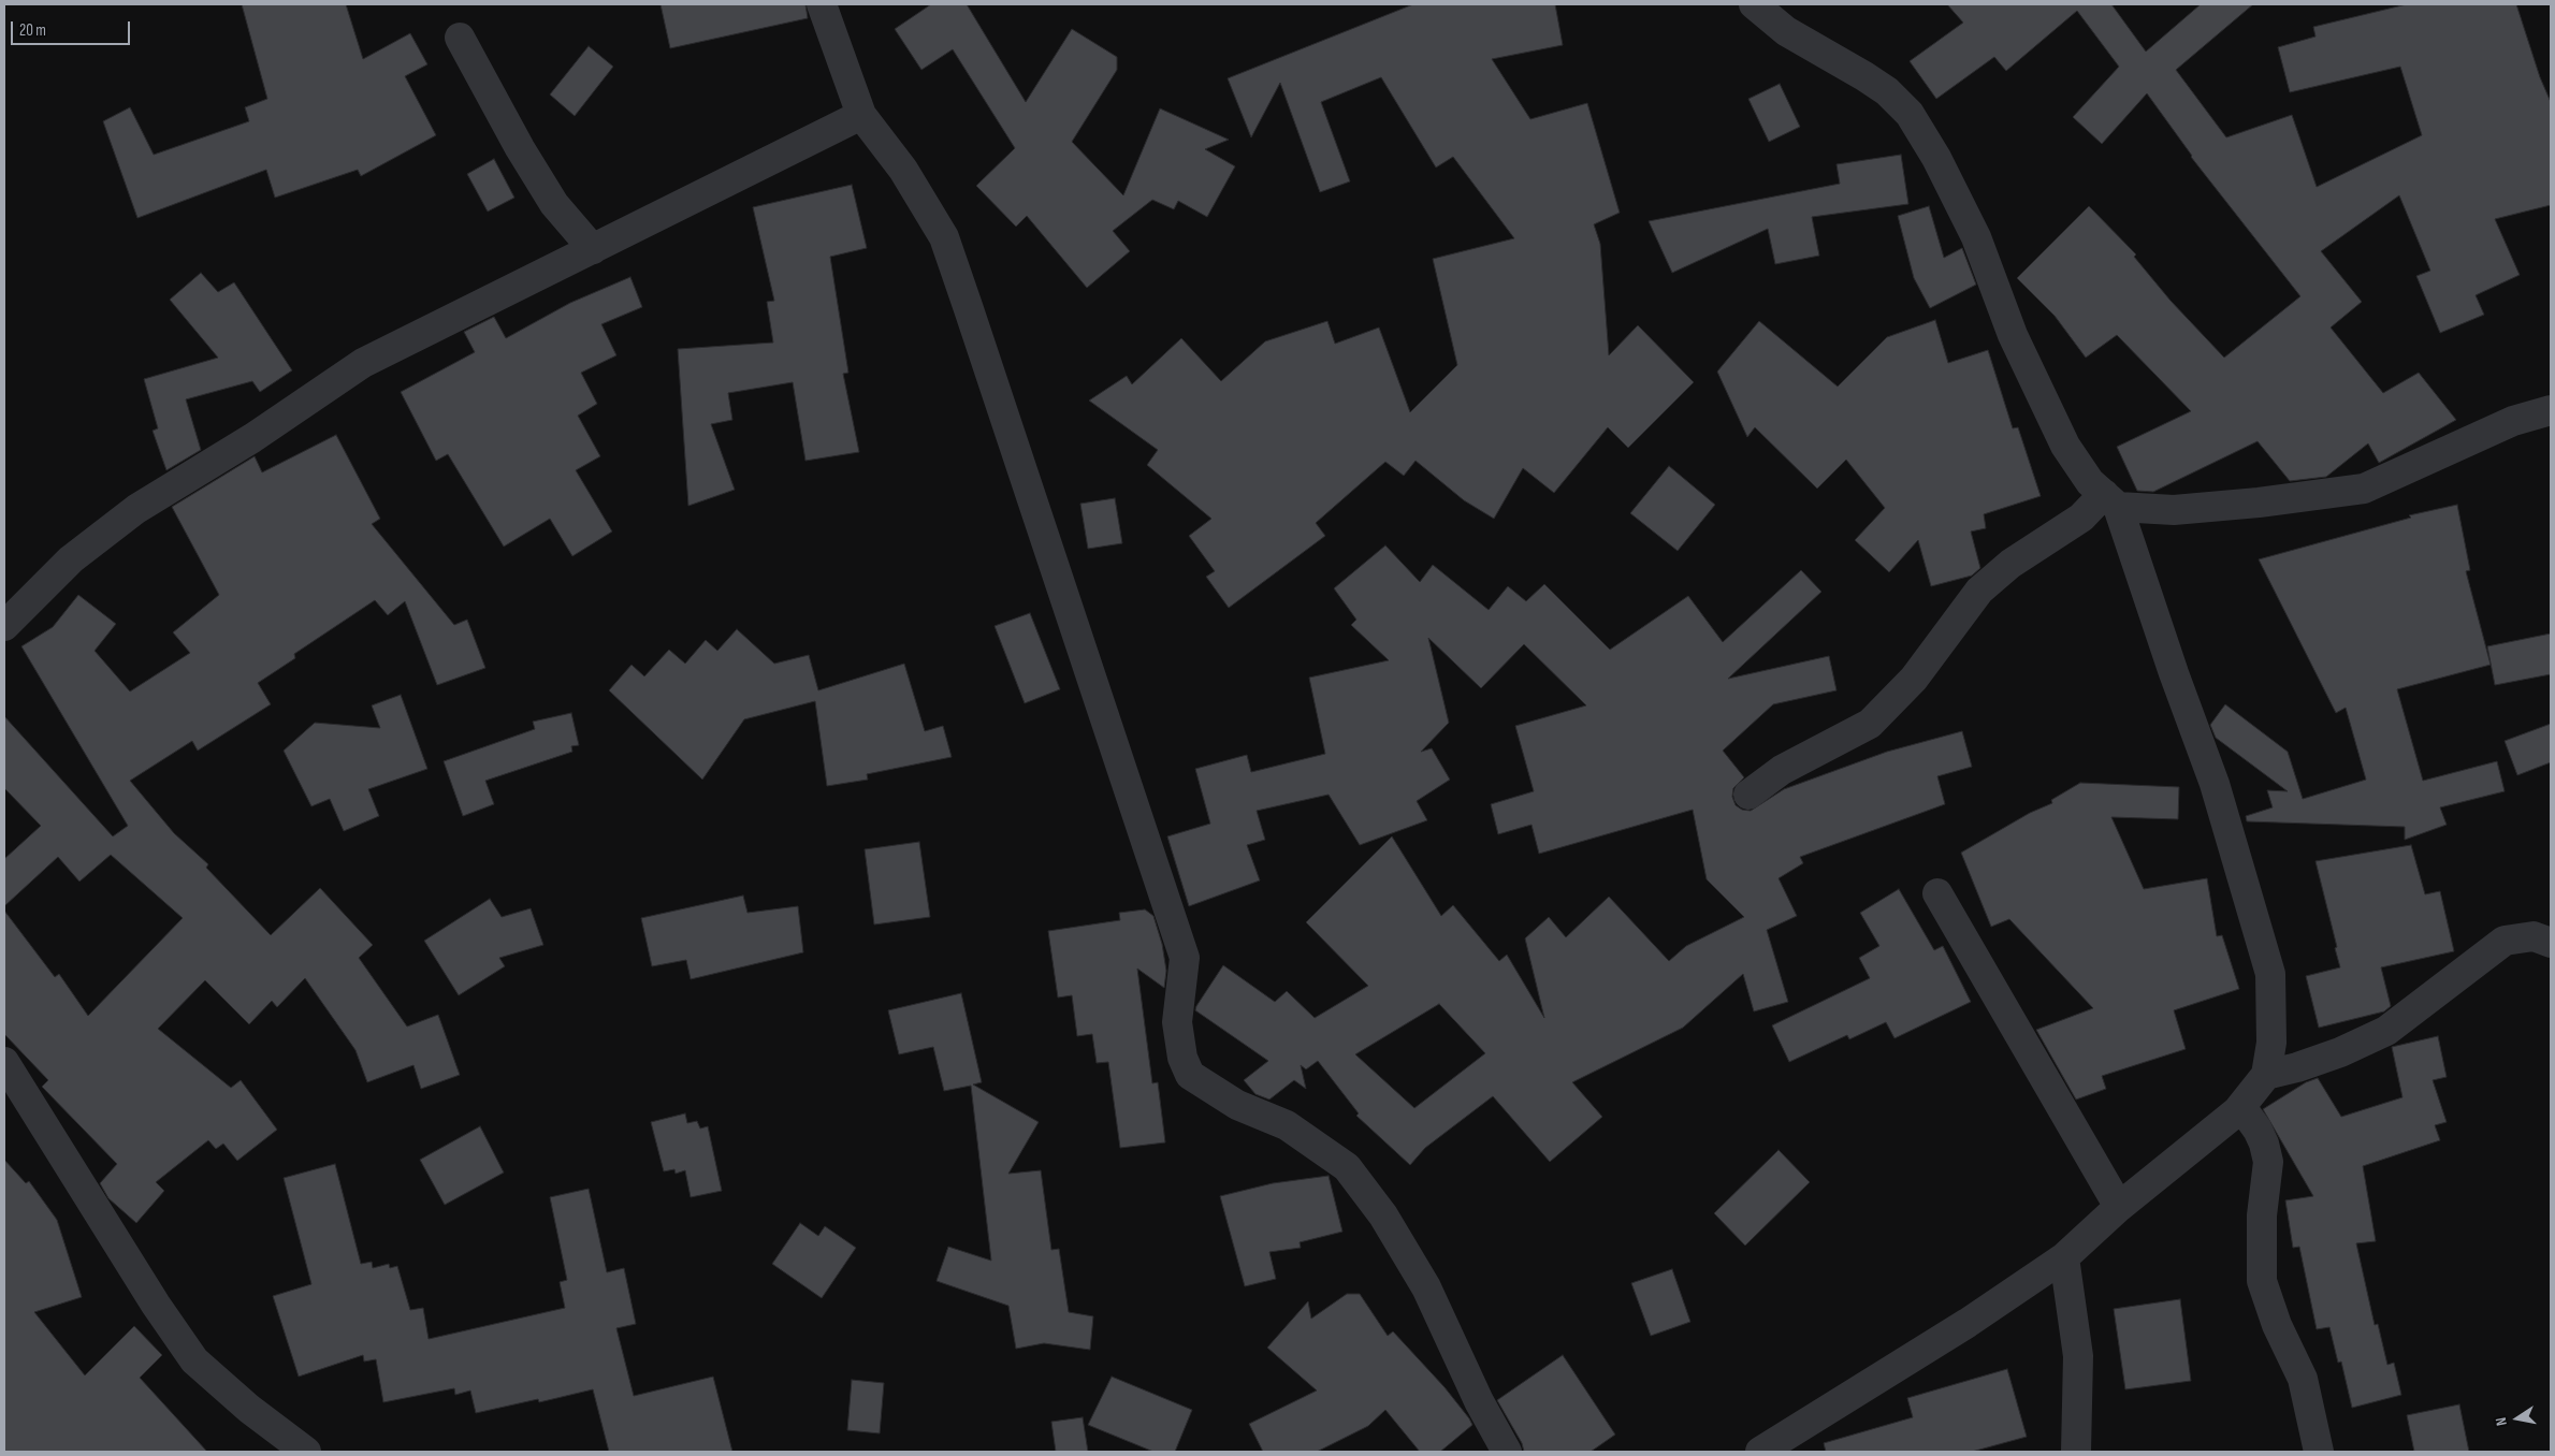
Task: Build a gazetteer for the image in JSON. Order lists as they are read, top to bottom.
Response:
{
  "scale_bar": "20 m",
  "north": "left"
}
